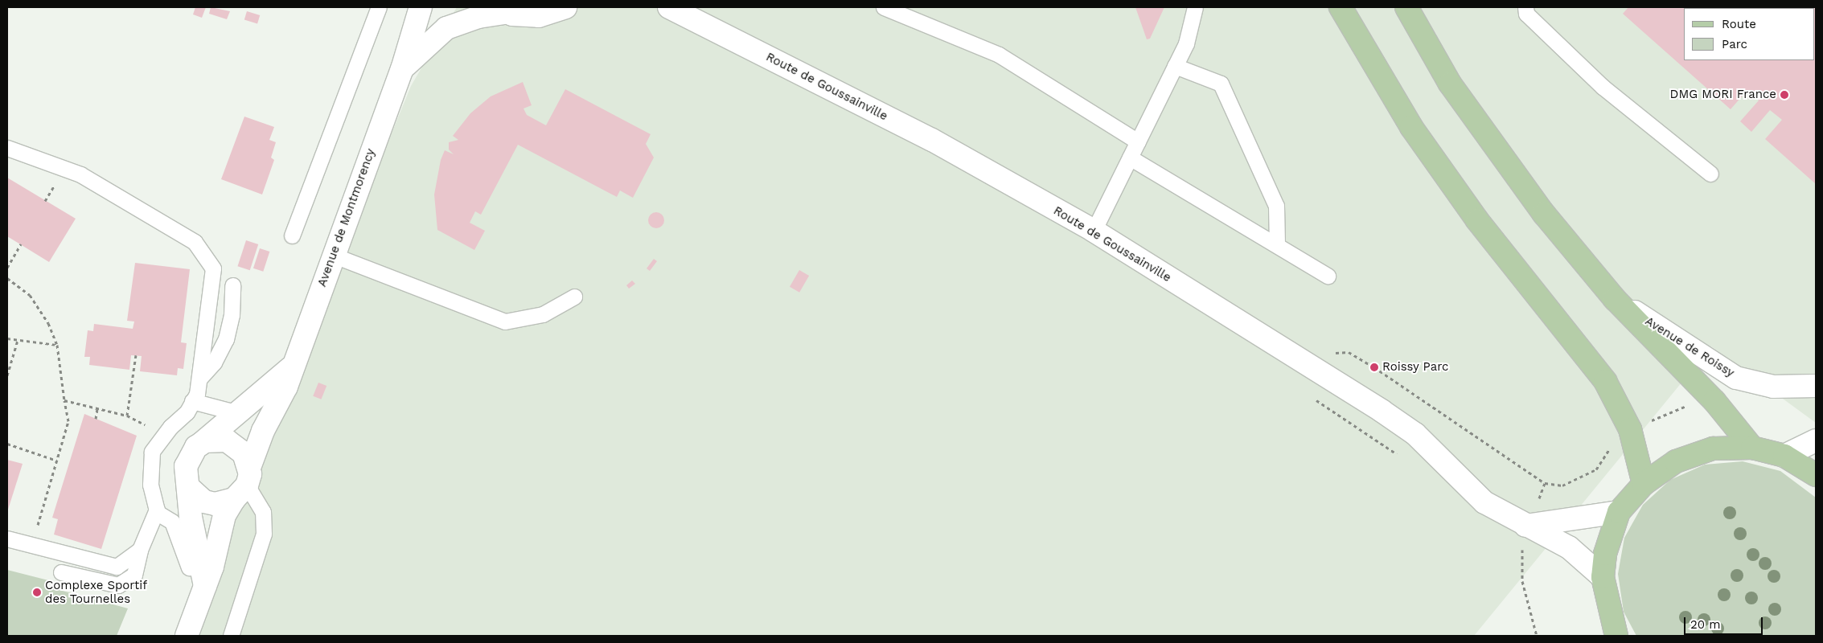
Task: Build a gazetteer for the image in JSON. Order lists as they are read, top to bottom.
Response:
{
  "streets": {
    "street": ["Route de Goussainville", "Avenue de Montmorency", "Avenue de Roissy"]
  },
  "places": ["DMG MORI France", "Roissy Parc", "Complexe Sportif des Tournelles"],
  "legend": ["Route", "Parc"],
  "scale_bar": "20 m"
}
